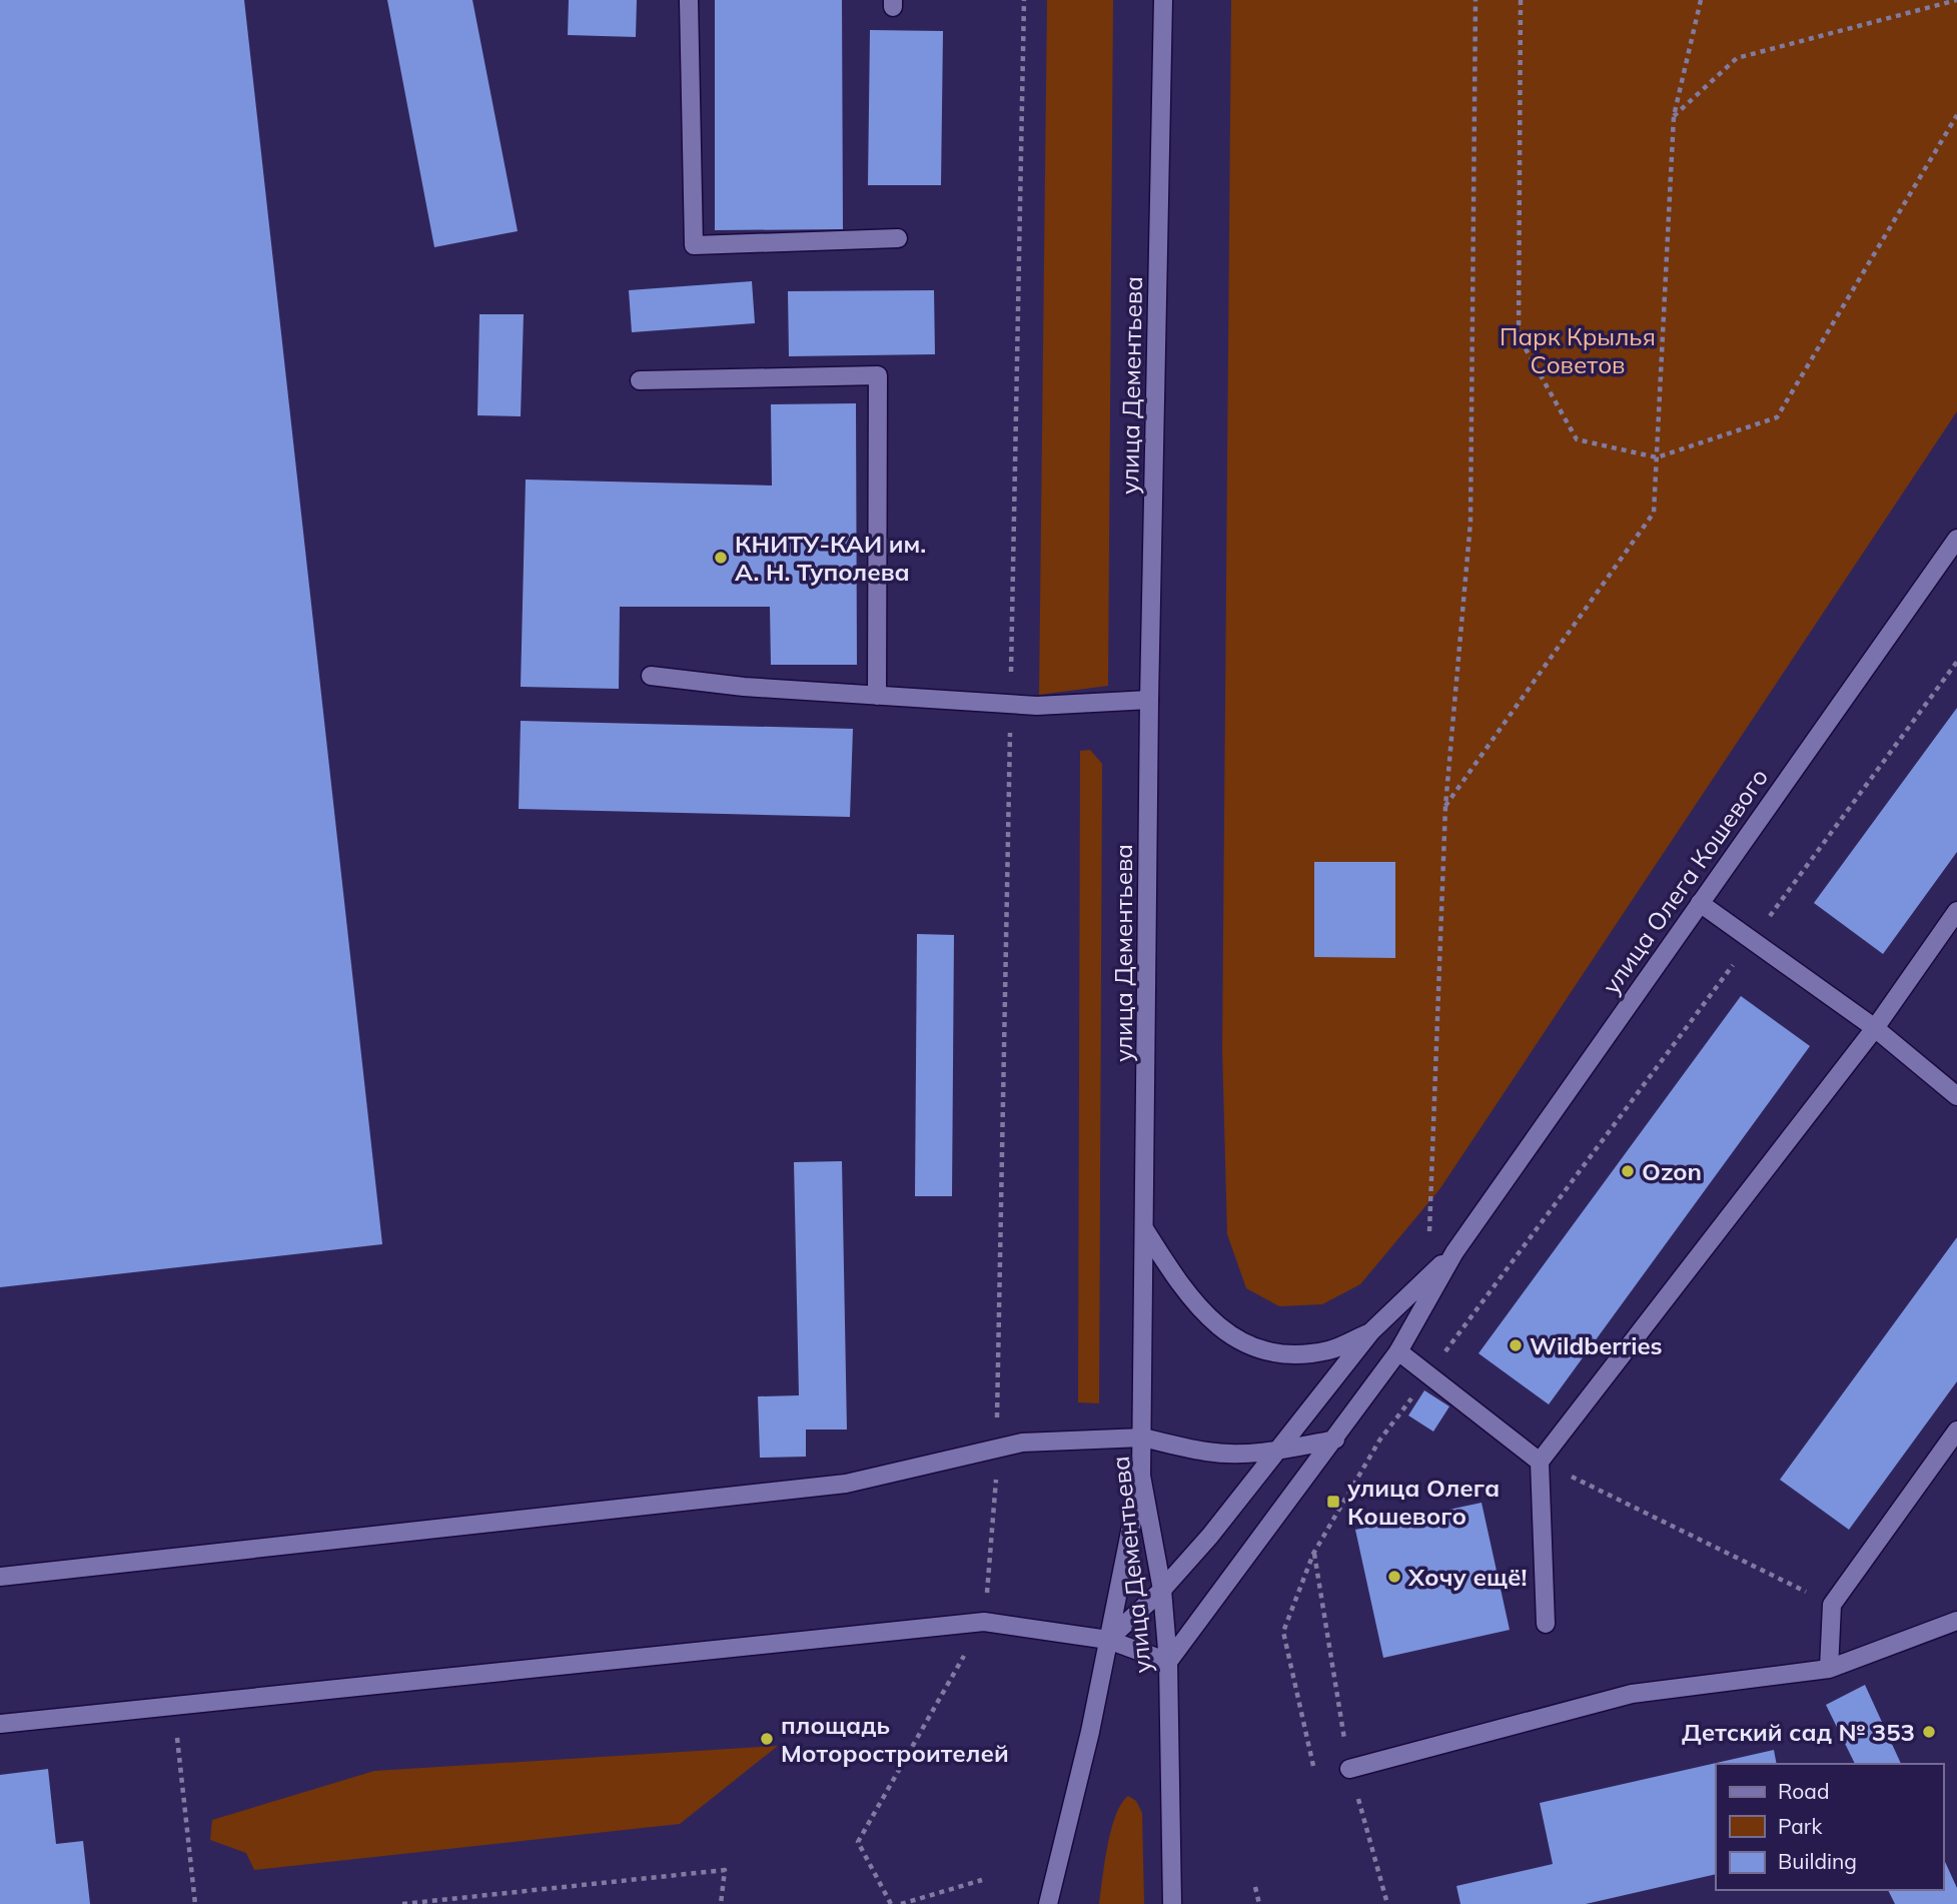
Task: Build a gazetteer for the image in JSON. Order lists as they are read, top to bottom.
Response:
{
  "streets": {
    "main road": ["улица Дементьева", "улица Олега Кошевого"]
  },
  "crossings": [
    ["улица Дементьева", "улица Олега Кошевого"]
  ],
  "parks": ["Парк Крылья Советов"],
  "places": {
    "other": [
      "КНИТУ-КАИ им. А. Н. Туполева",
      "Ozon",
      "Wildberries",
      "Хочу ещё!",
      "Детский сад № 353",
      "площадь Моторостроителей"
    ],
    "transit": ["улица Олега Кошевого"]
  },
  "legend": ["Road", "Park", "Building"]
}
